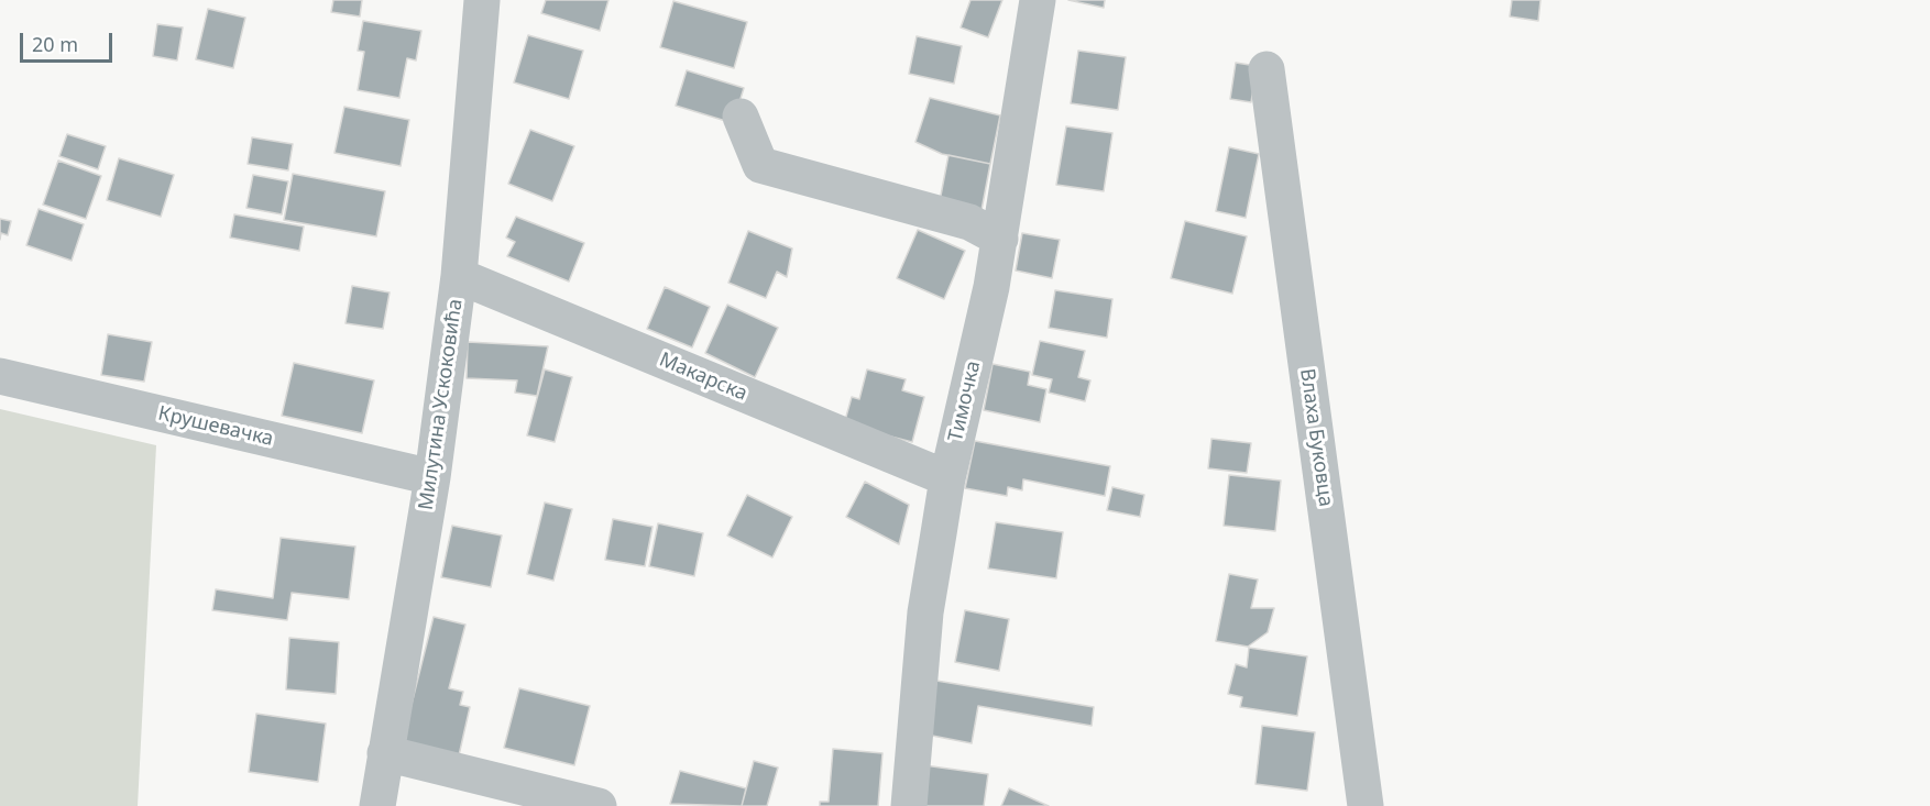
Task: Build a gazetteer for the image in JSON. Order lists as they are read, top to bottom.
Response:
{
  "streets": {
    "street": [
      "Макарска",
      "Тимочка",
      "Милутина Ускоковића",
      "Крушевачка",
      "Влаха Буковца"
    ]
  },
  "crossings": [
    ["Макарска", "Тимочка"],
    ["Макарска", "Милутина Ускоковића"],
    ["Милутина Ускоковића", "Крушевачка"]
  ],
  "scale_bar": "20 m"
}
